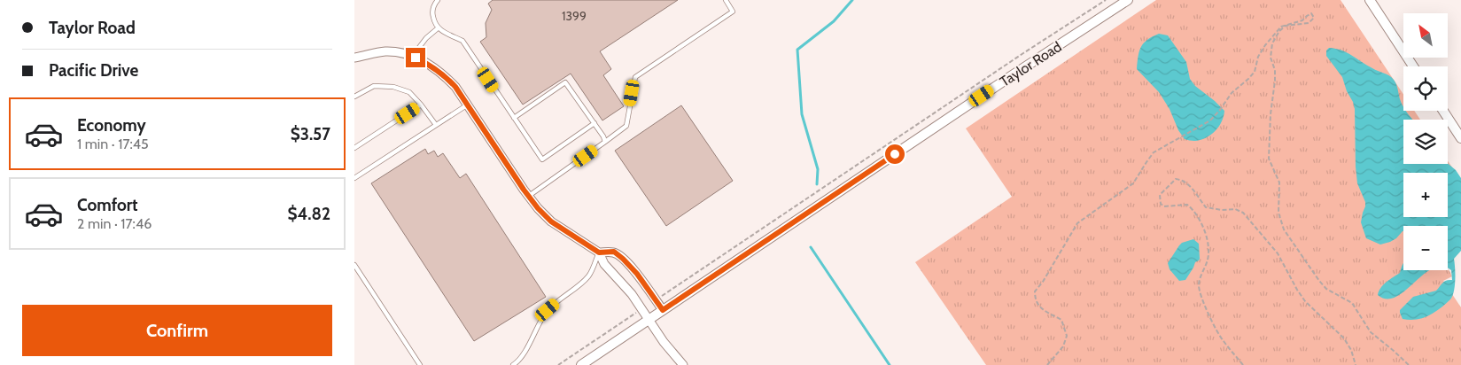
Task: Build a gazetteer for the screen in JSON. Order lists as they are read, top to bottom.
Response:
{
  "streets": {
    "street": ["Taylor Road"]
  },
  "house_numbers": ["1399"],
  "north": "top left",
  "page": {
    "banner": ["Taylor Road", "Pacific Drive"],
    "map_buttons": ["+", "−"],
    "list": [
      {
        "name": "Economy",
        "note": "1 min · 17:45",
        "value": "$3.57"
      },
      {
        "name": "Comfort",
        "note": "2 min · 17:46",
        "value": "$4.82"
      }
    ],
    "buttons": "Confirm"
  }
}
